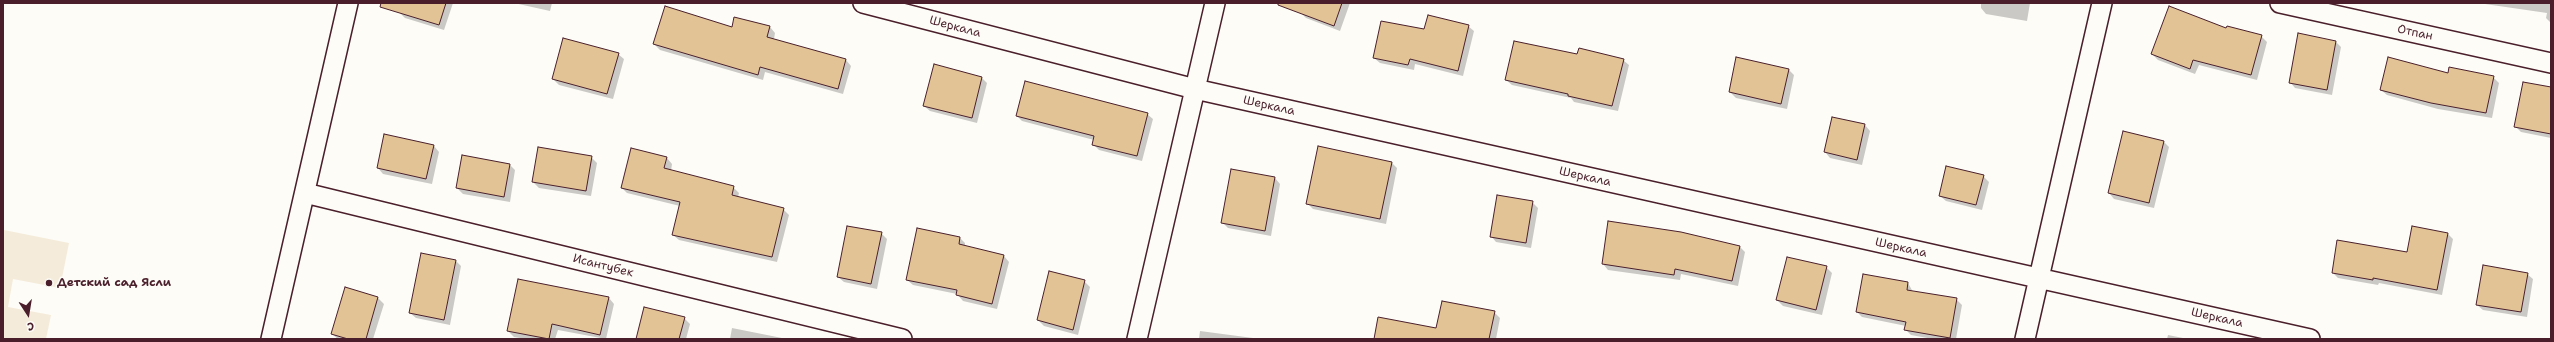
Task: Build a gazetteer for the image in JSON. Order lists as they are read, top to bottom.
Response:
{
  "streets": {
    "street": ["Шеркала", "Отпан", "Исантубек"]
  },
  "places": ["Детский сад Ясли"],
  "north": "bottom"
}
